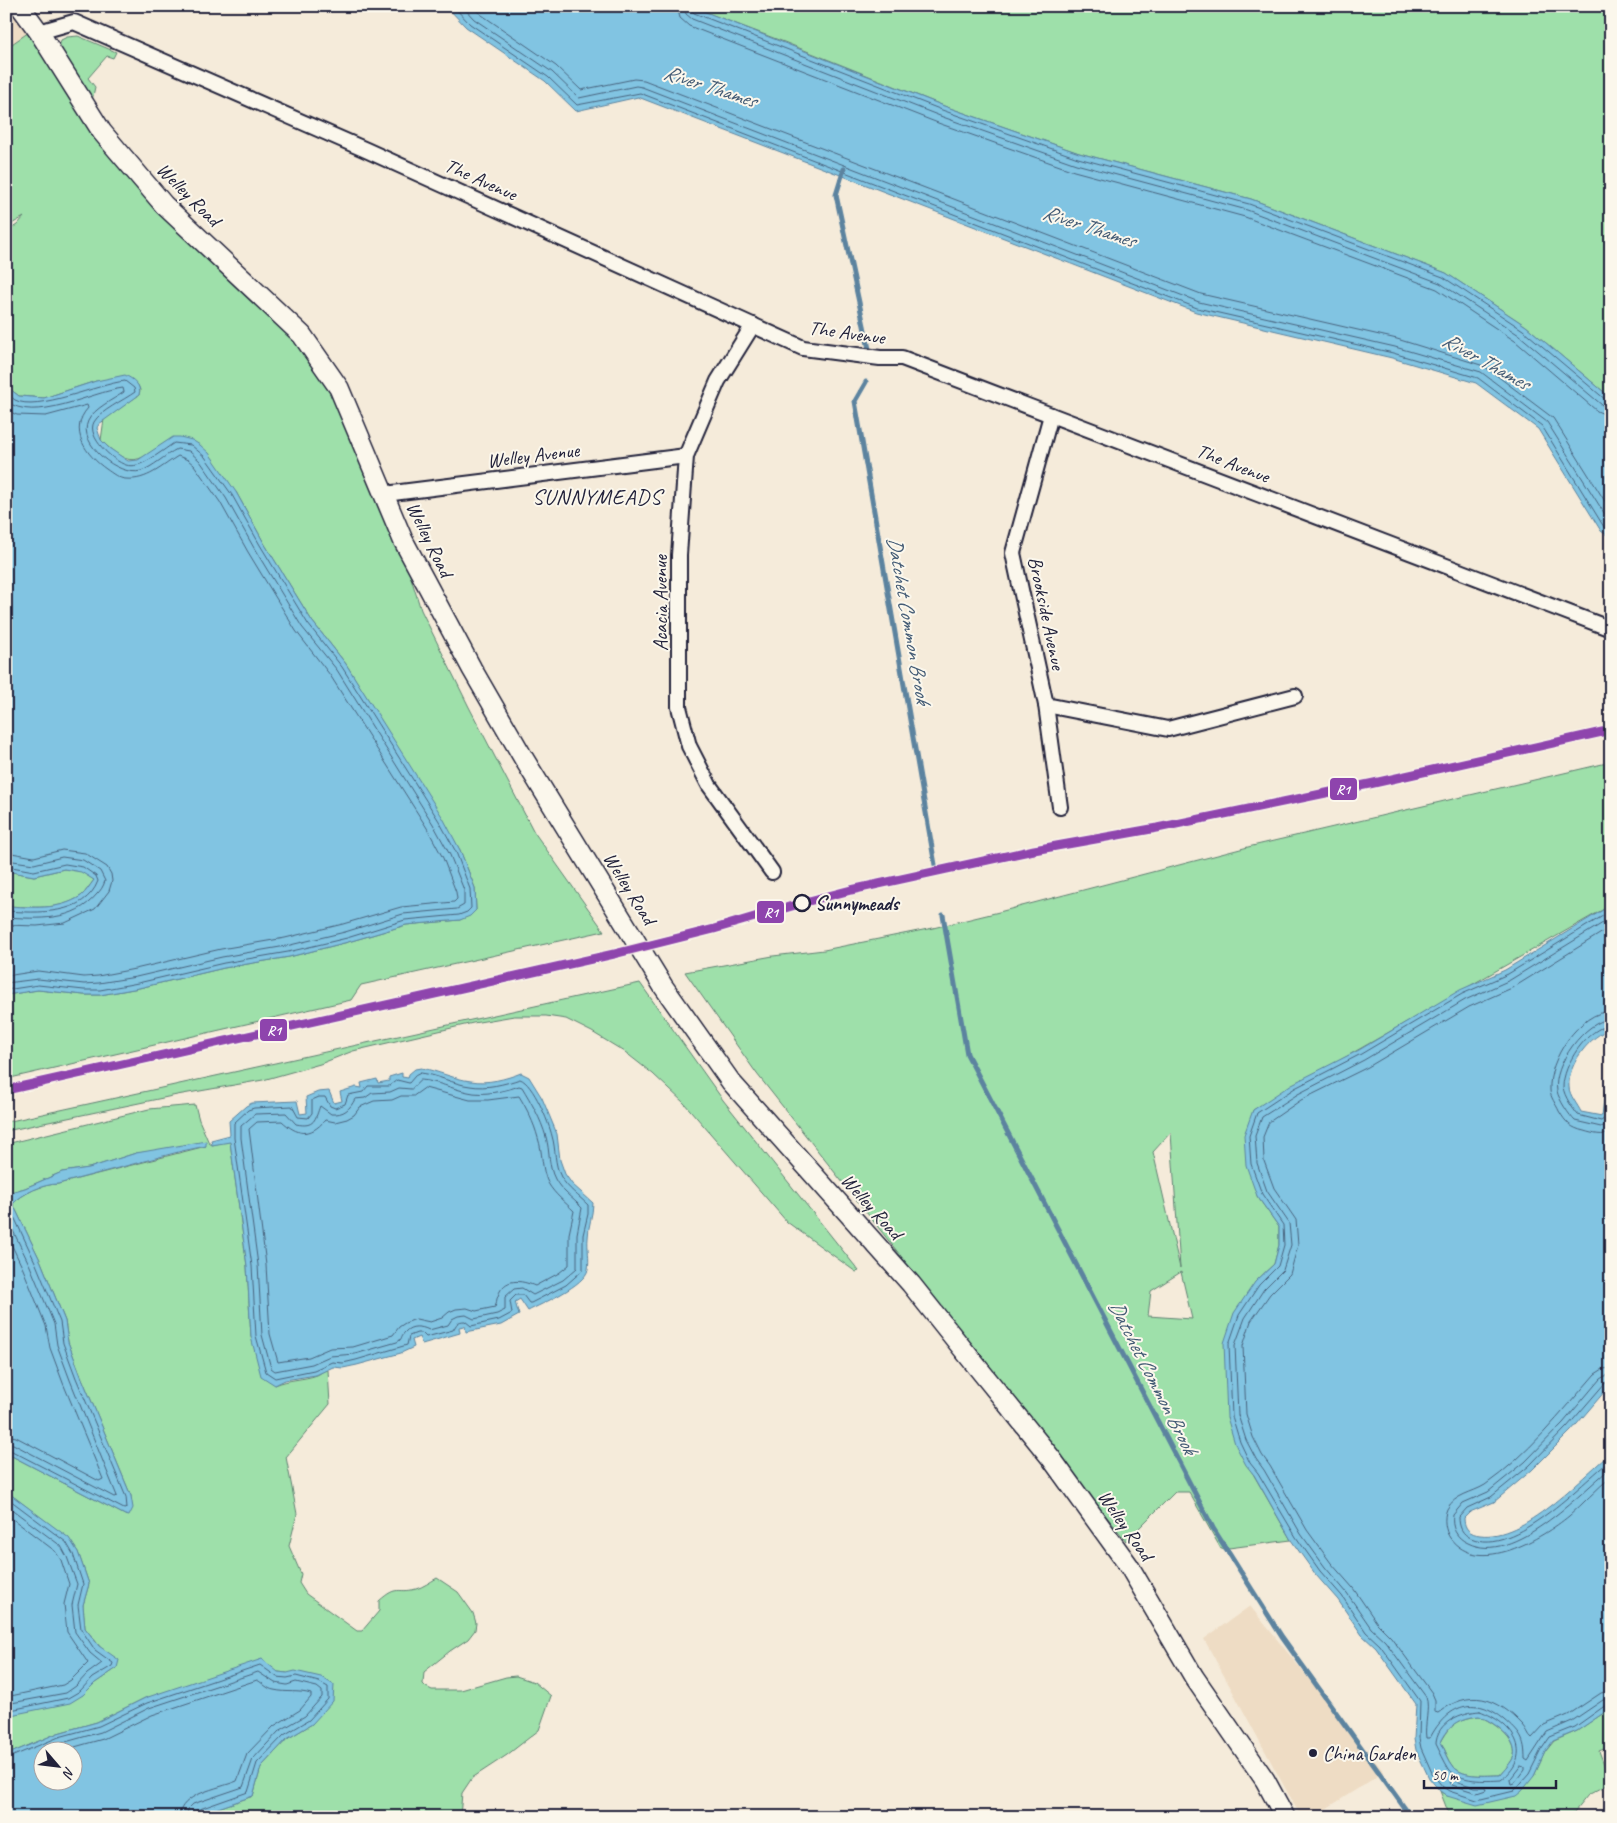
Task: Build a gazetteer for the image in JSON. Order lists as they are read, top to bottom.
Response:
{
  "streets": {
    "main road": ["Welley Road"],
    "street": [
      "The Avenue",
      "Welley Avenue",
      "Acacia Avenue",
      "Brookside Avenue"
    ]
  },
  "crossings": [
    ["The Avenue", "Welley Road"],
    ["The Avenue", "Acacia Avenue"],
    ["The Avenue", "Brookside Avenue"],
    ["Welley Road", "Welley Avenue"],
    ["Welley Avenue", "Acacia Avenue"]
  ],
  "districts": ["SUNNYMEADS"],
  "water": ["River Thames", "Datchet Common Brook"],
  "places": ["Sunnymeads", "China Garden"],
  "lines": ["transit line R1"],
  "scale_bar": "50 m",
  "north": "bottom right"
}
